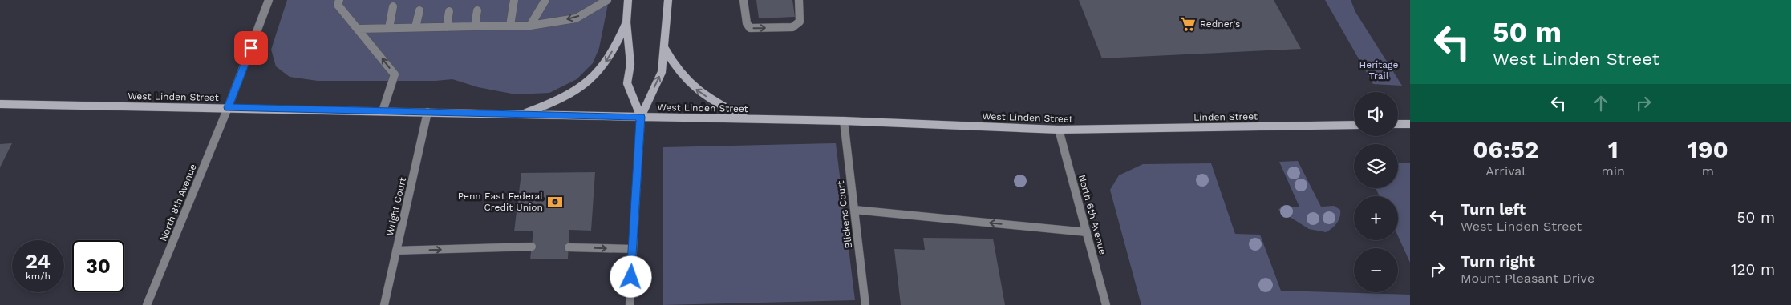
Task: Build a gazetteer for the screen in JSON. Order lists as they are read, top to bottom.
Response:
{
  "streets": {
    "street": [
      "West Linden Street",
      "Linden Street",
      "North 8th Avenue",
      "Wright Court",
      "Blickens Court",
      "North 6th Avenue"
    ]
  },
  "crossings": [
    ["West Linden Street", "Linden Street"],
    ["West Linden Street", "North 8th Avenue"],
    ["West Linden Street", "Wright Court"],
    ["West Linden Street", "Blickens Court"],
    ["West Linden Street", "North 6th Avenue"]
  ],
  "parks": ["Heritage Trail"],
  "places": {
    "supermarket": ["Redner's"],
    "bank": ["Penn East Federal Credit Union"]
  },
  "page": {
    "turn": ["50 m", "West Linden Street"],
    "map_buttons": ["+", "−"],
    "eta": [
      "06:52",
      "Arrival",
      "1",
      "min",
      "190",
      "m"
    ],
    "list": [
      {
        "name": "Turn left",
        "note": "West Linden Street",
        "value": "50 m"
      },
      {
        "name": "Turn right",
        "note": "Mount Pleasant Drive",
        "value": "120 m"
      }
    ],
    "speed": "24 km/h",
    "limit": "30"
  }
}
